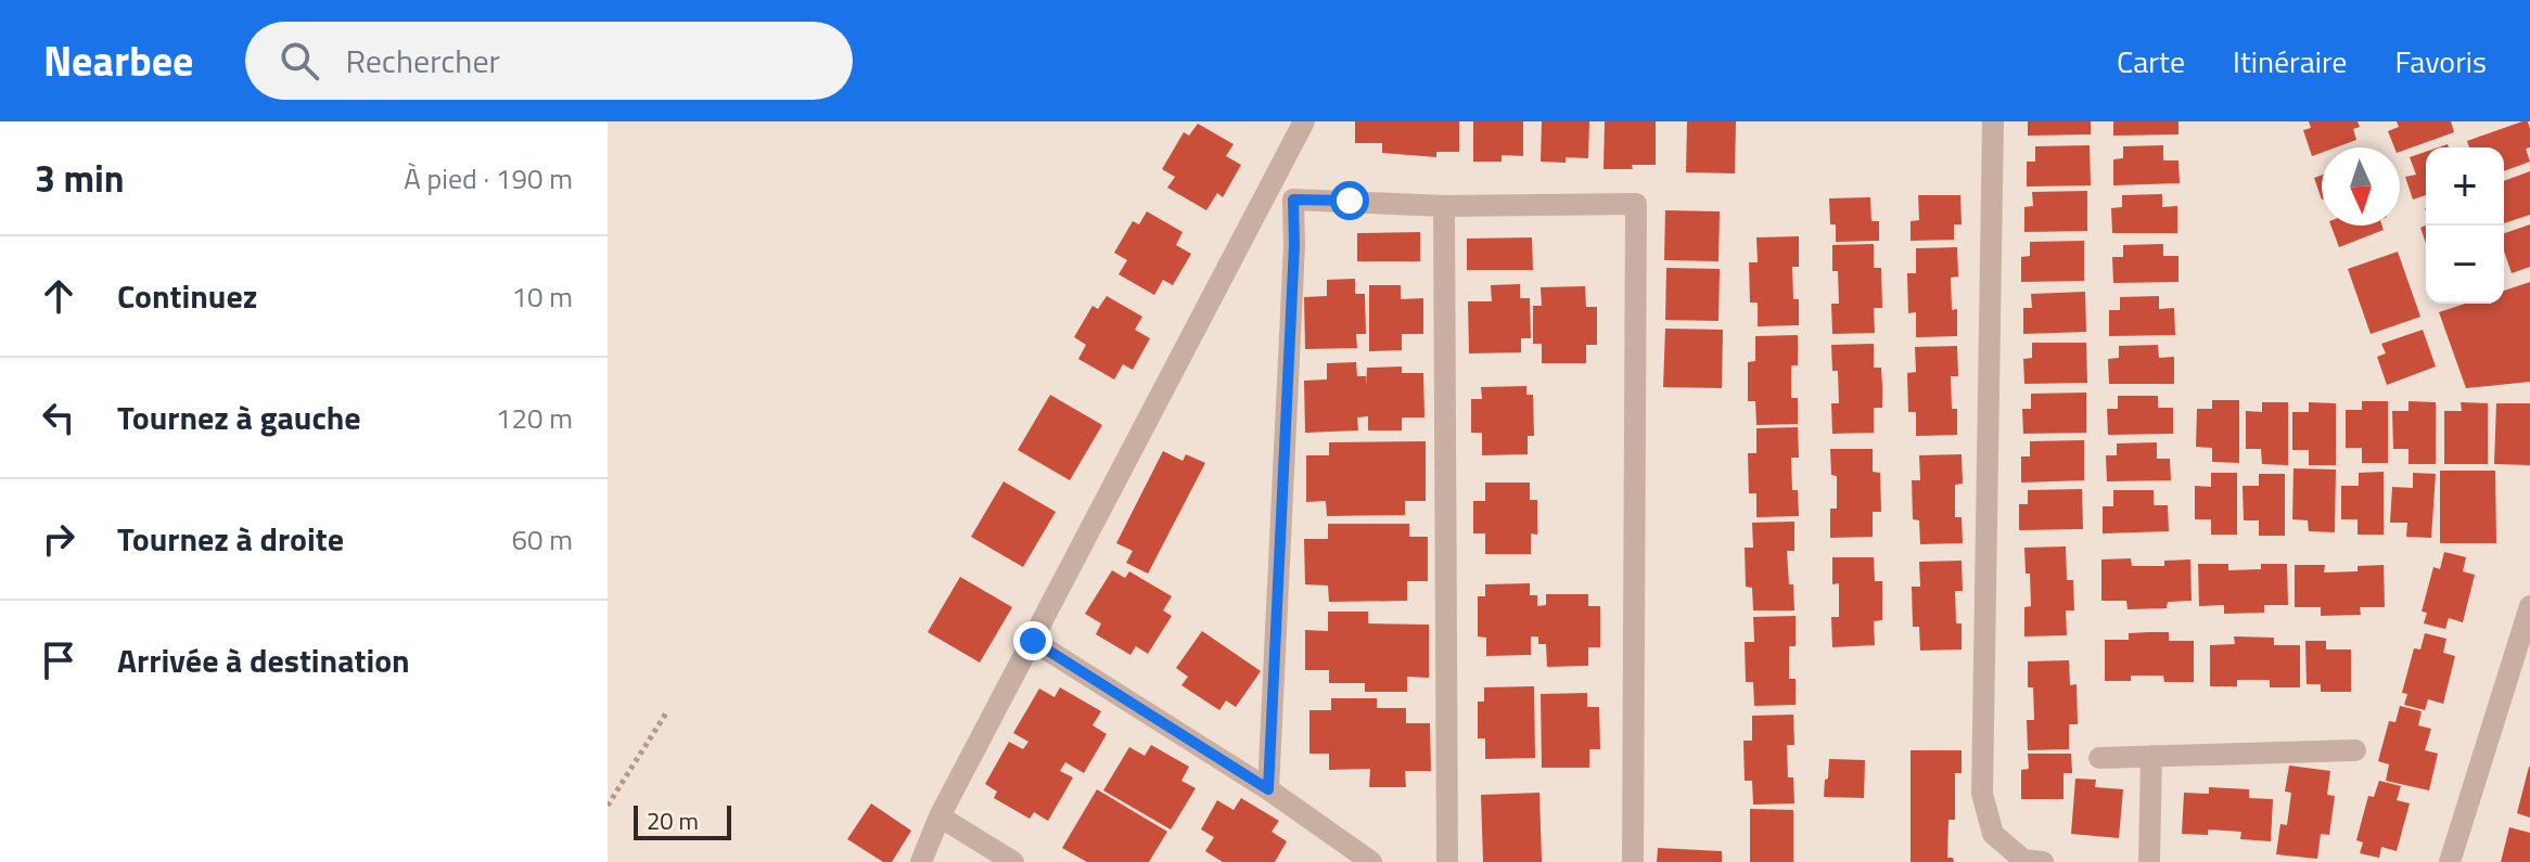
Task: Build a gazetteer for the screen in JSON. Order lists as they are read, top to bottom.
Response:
{
  "scale_bar": "20 m",
  "north": "bottom",
  "page": {
    "header": "Nearbee",
    "search": "Rechercher",
    "nav": ["Carte", "Itinéraire", "Favoris"],
    "heading": ["3 min", "À pied · 190 m"],
    "map_buttons": ["+", "−"],
    "list": [
      ["Continuez", "10 m"],
      ["Tournez à gauche", "120 m"],
      ["Tournez à droite", "60 m"],
      "Arrivée à destination"
    ],
    "scale": "20 m"
  }
}
